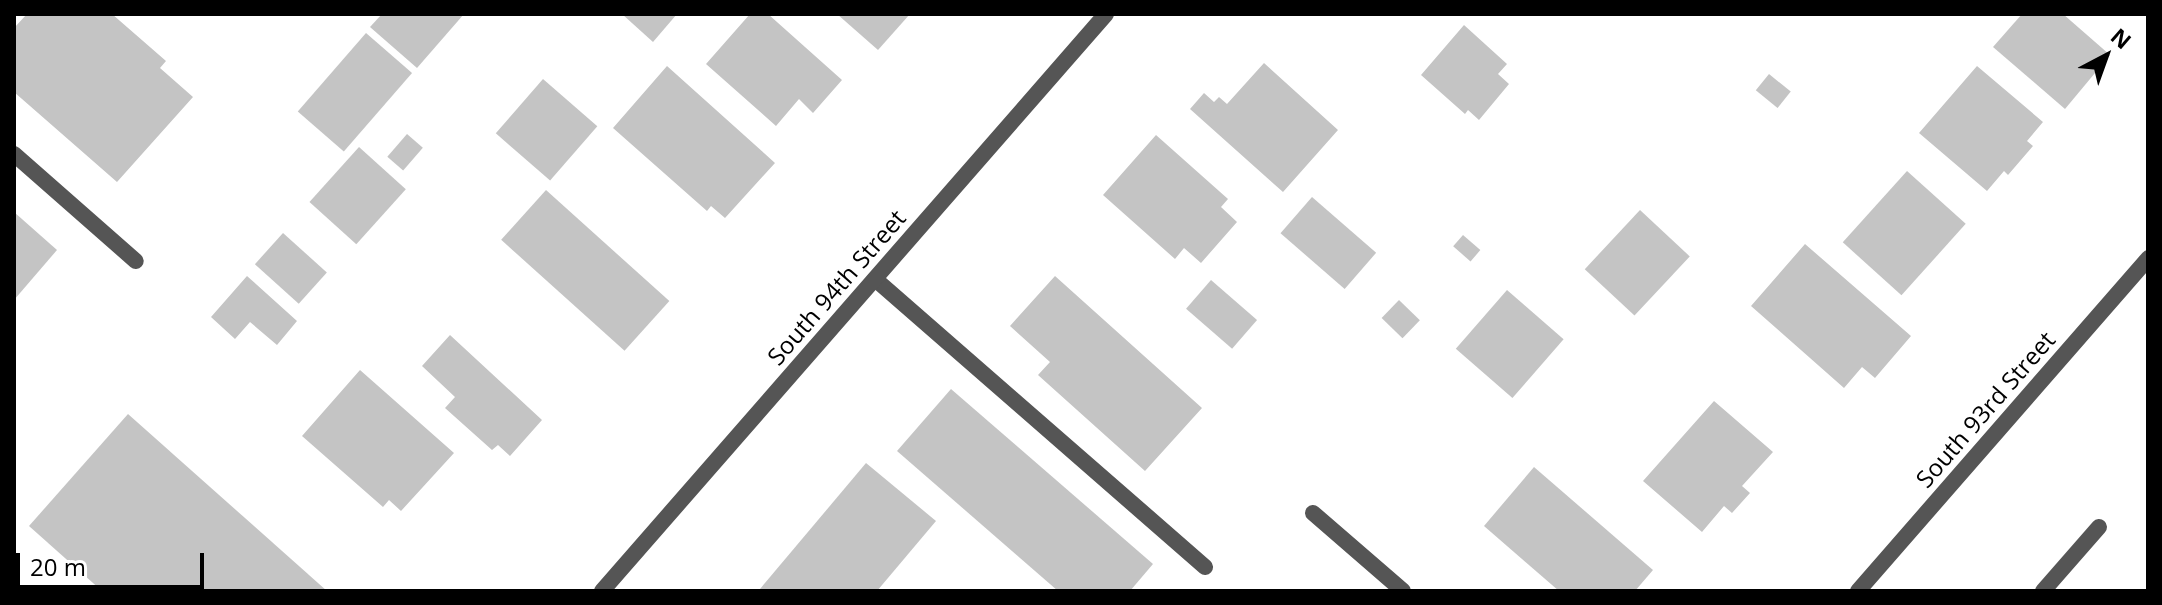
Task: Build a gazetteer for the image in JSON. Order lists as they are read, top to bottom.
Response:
{
  "streets": {
    "street": ["South 94th Street", "South 93rd Street"]
  },
  "scale_bar": "20 m",
  "north": "top right"
}
